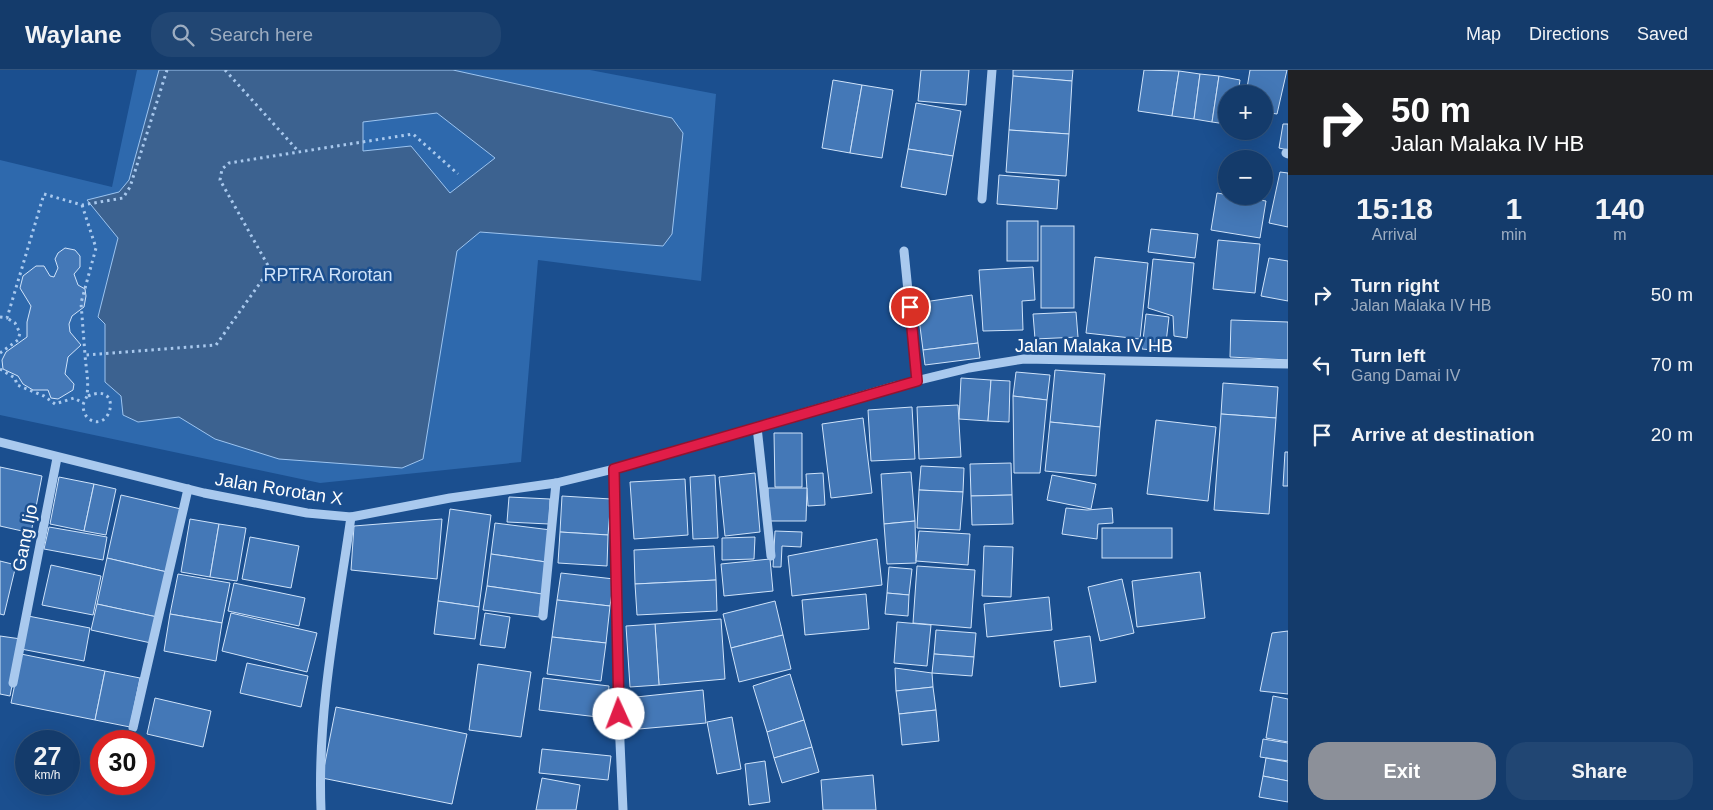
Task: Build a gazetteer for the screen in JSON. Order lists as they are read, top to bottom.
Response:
{
  "streets": {
    "street": ["Jalan Malaka IV HB", "Jalan Rorotan X", "Gang Ijo"]
  },
  "crossings": [
    ["Jalan Malaka IV HB", "Jalan Rorotan X"],
    ["Jalan Rorotan X", "Gang Ijo"]
  ],
  "parks": ["RPTRA Rorotan"],
  "page": {
    "header": "Waylane",
    "search": "Search here",
    "nav": ["Map", "Directions", "Saved"],
    "turn": ["50 m", "Jalan Malaka IV HB"],
    "map_buttons": ["+", "−"],
    "eta": [
      "15:18",
      "Arrival",
      "1",
      "min",
      "140",
      "m"
    ],
    "list": [
      {
        "name": "Turn right",
        "note": "Jalan Malaka IV HB",
        "value": "50 m"
      },
      {
        "name": "Turn left",
        "note": "Gang Damai IV",
        "value": "70 m"
      },
      {
        "name": "Arrive at destination",
        "value": "20 m"
      }
    ],
    "speed": "27 km/h",
    "limit": "30",
    "buttons": ["Exit", "Share"]
  }
}
